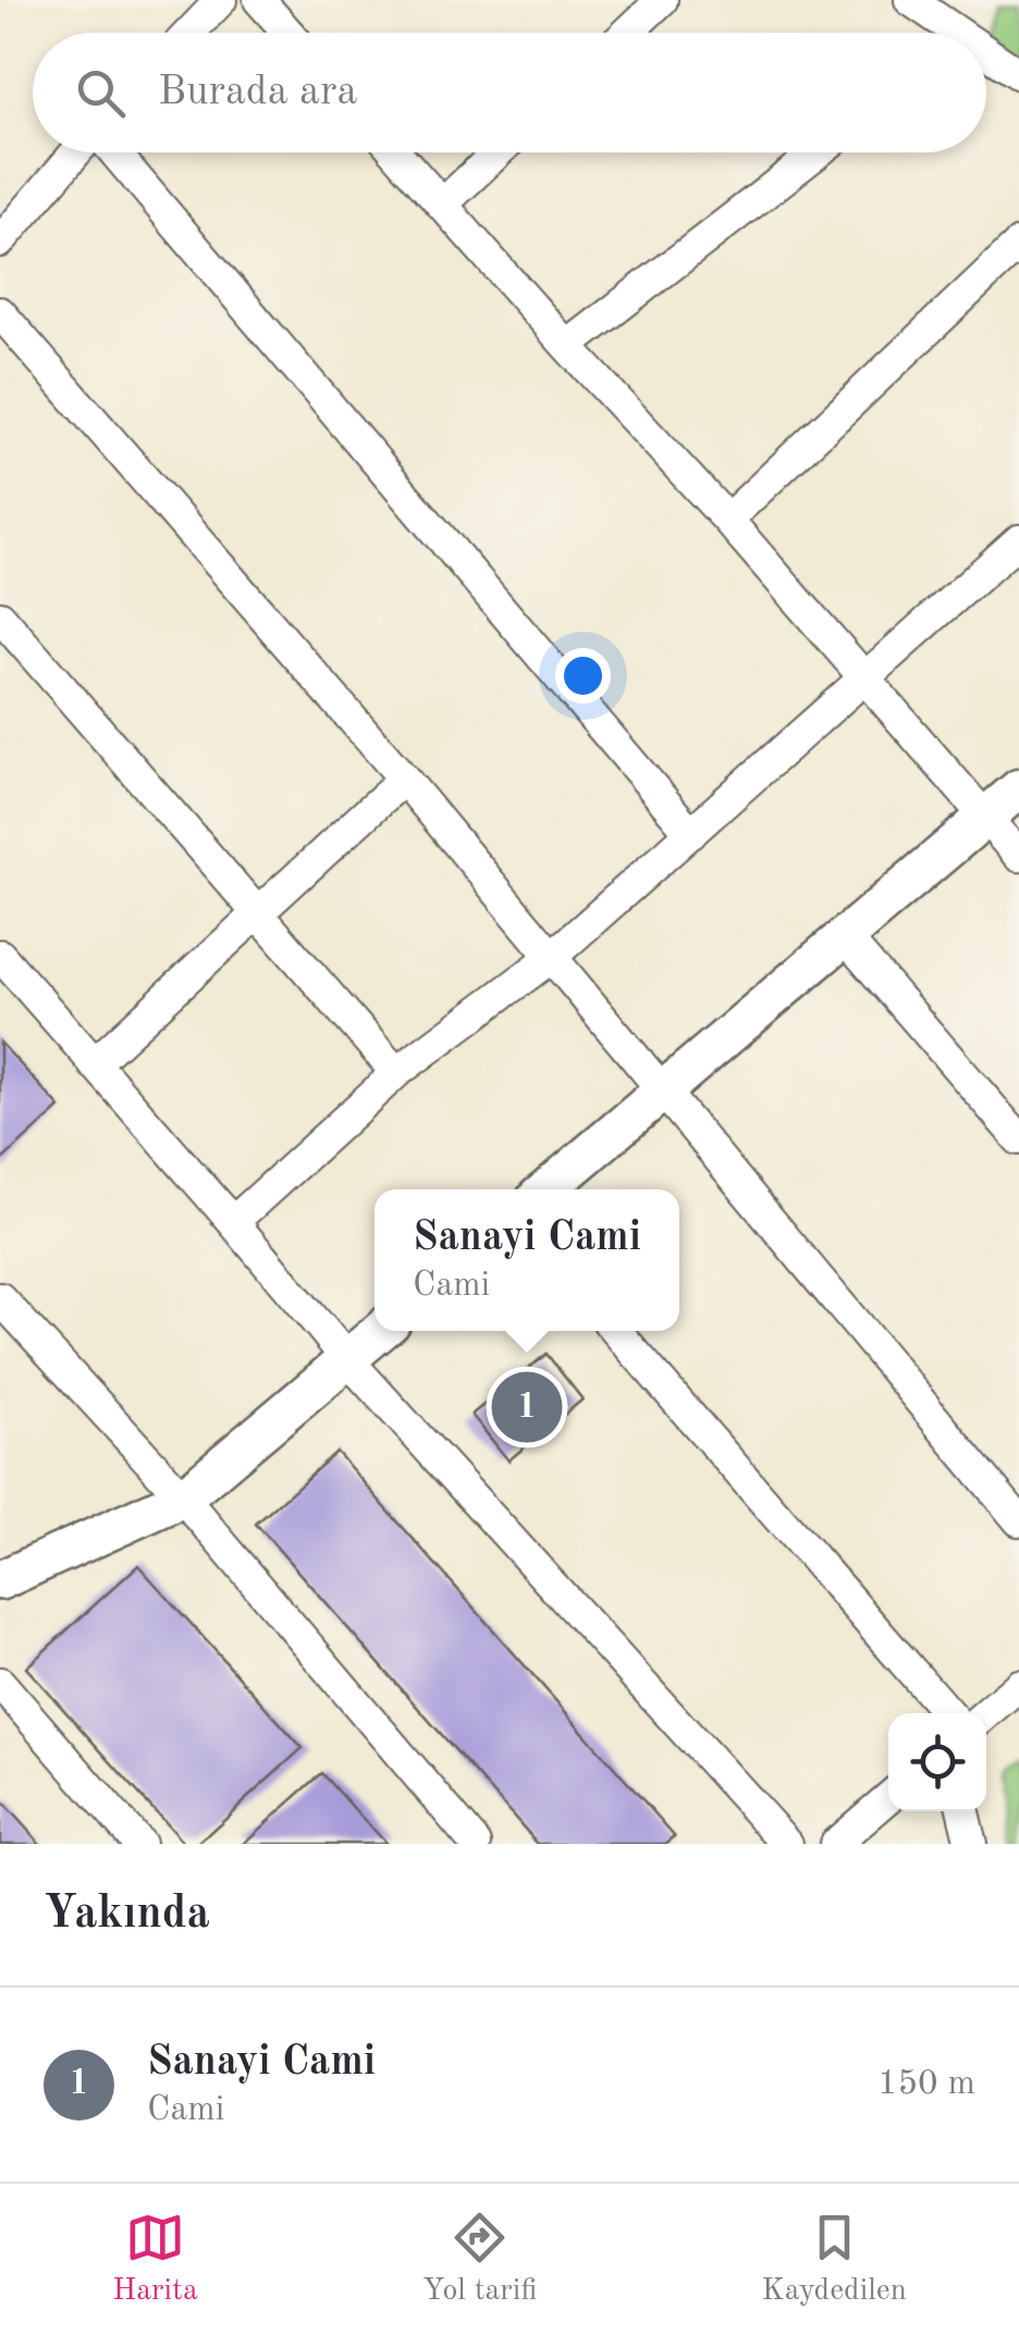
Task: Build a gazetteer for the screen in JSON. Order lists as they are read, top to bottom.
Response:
{
  "page": {
    "search": "Burada ara",
    "popup": ["Sanayi Cami", "Cami"],
    "pins": "1",
    "heading": "Yakında",
    "list": [
      {
        "mark": "1",
        "name": "Sanayi Cami",
        "note": "Cami",
        "value": "150 m"
      }
    ],
    "nav": ["Harita", "Yol tarifi", "Kaydedilen"]
  }
}
